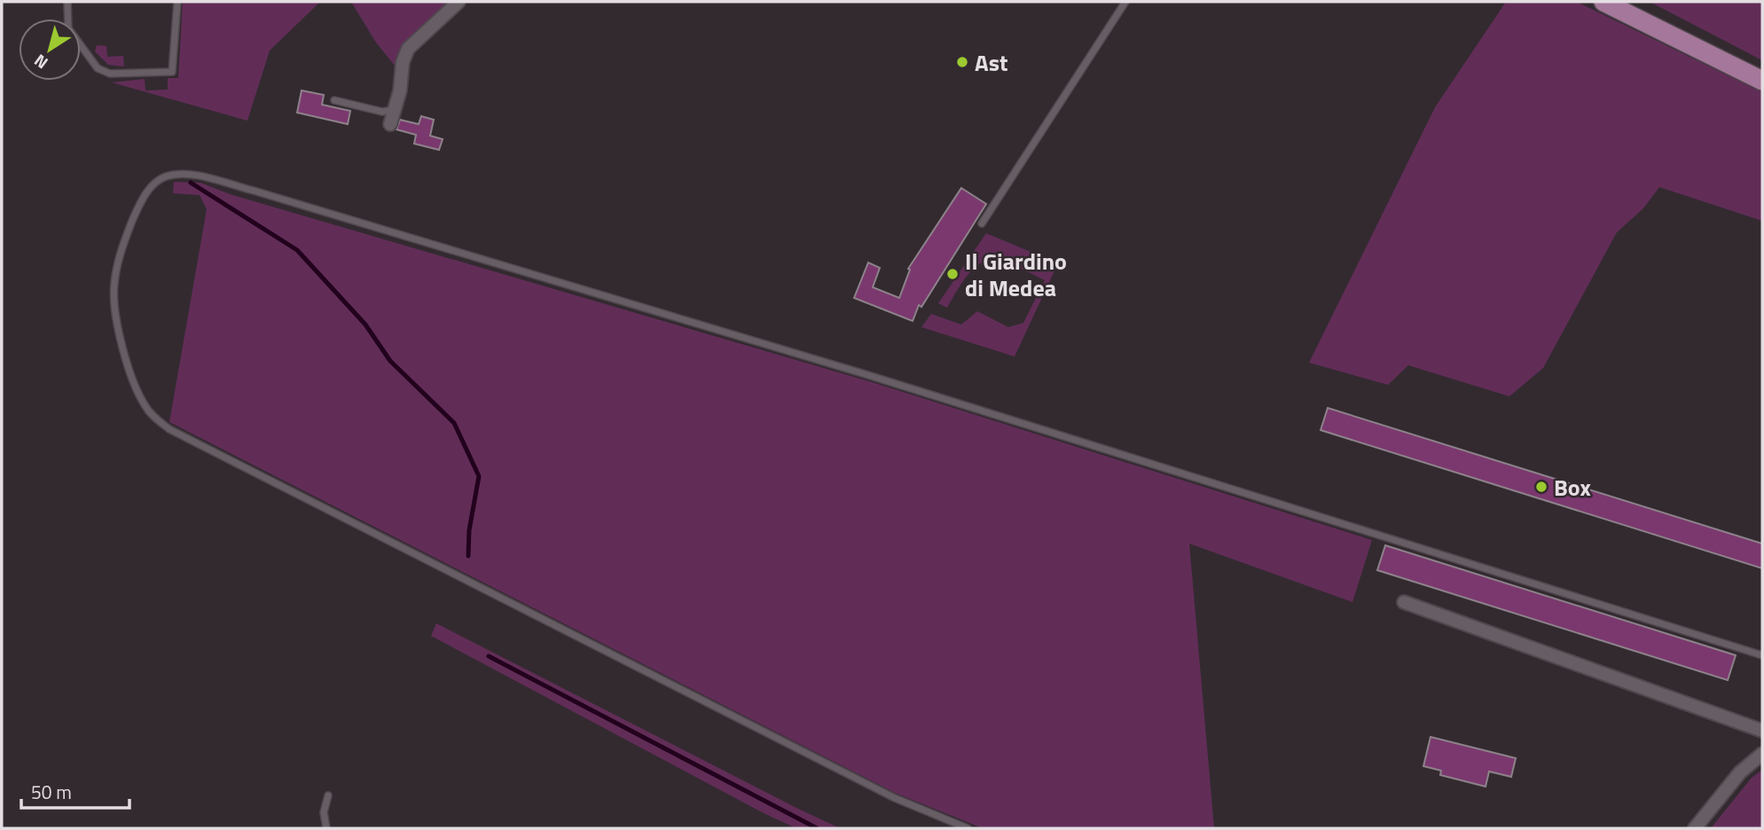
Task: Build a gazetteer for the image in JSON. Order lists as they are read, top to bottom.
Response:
{
  "places": ["Ast", "Il Giardino di Medea", "Box"],
  "scale_bar": "50 m",
  "north": "bottom left"
}
